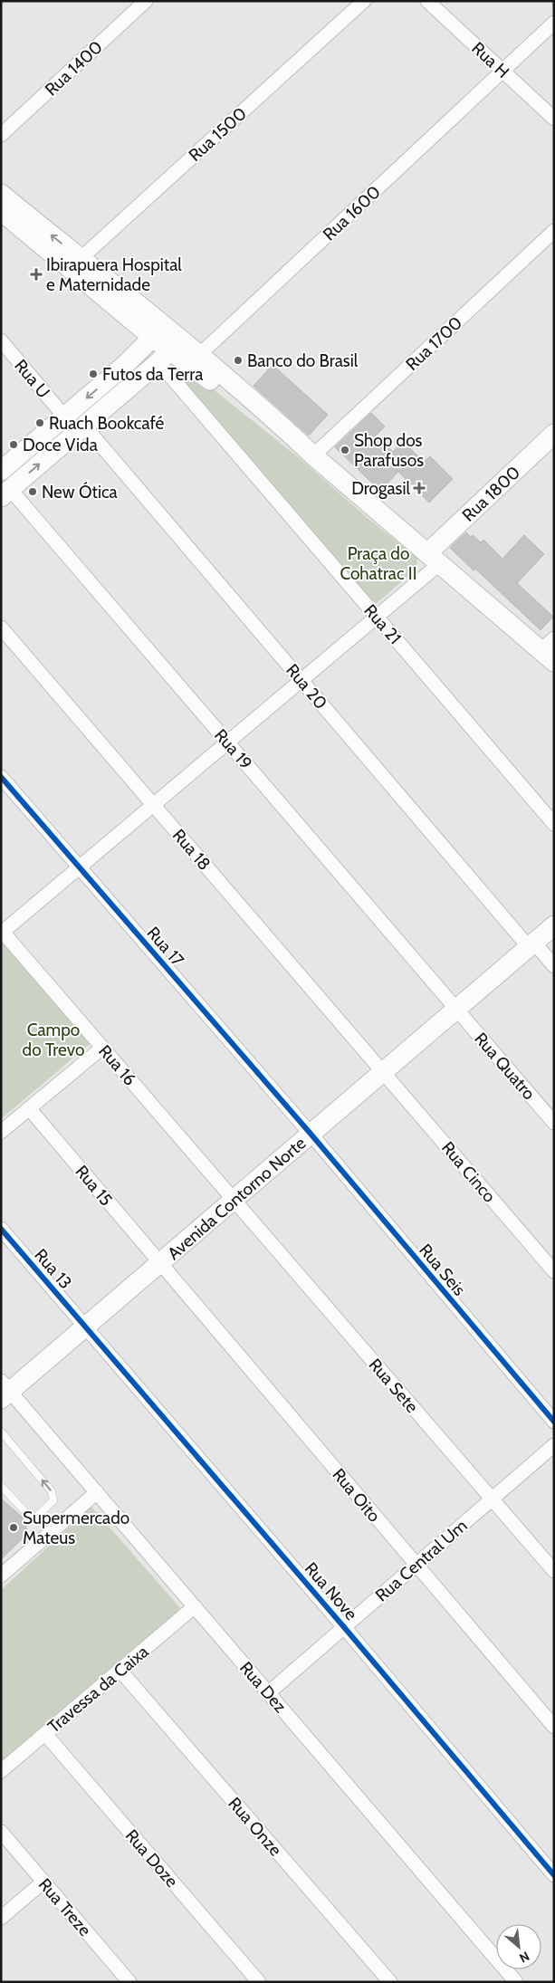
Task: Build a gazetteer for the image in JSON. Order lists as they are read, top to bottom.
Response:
{
  "streets": {
    "main road": ["Rua 1800", "Avenida Contorno Norte"],
    "street": [
      "Rua H",
      "Rua 1400",
      "Rua 1500",
      "Rua 1600",
      "Rua 1700",
      "Rua U",
      "Rua 21",
      "Rua 20",
      "Rua 19",
      "Rua 18",
      "Rua 17",
      "Rua 16",
      "Rua Quatro",
      "Rua Cinco",
      "Rua 15",
      "Rua 13",
      "Rua Seis",
      "Rua Sete",
      "Rua Oito",
      "Rua Central Um",
      "Rua Nove",
      "Rua Dez",
      "Travessa da Caixa",
      "Rua Onze",
      "Rua Doze",
      "Rua Treze"
    ]
  },
  "crossings": [
    ["Rua H", "Rua 1600"],
    ["Rua 20", "Avenida Contorno Norte"],
    ["Rua 19", "Rua Quatro"],
    ["Rua 19", "Avenida Contorno Norte"],
    ["Rua 18", "Rua Cinco"],
    ["Rua 18", "Avenida Contorno Norte"],
    ["Rua 17", "Avenida Contorno Norte"],
    ["Rua 17", "Rua Seis"],
    ["Rua 16", "Avenida Contorno Norte"],
    ["Rua 16", "Rua Sete"],
    ["Rua Quatro", "Avenida Contorno Norte"],
    ["Rua Cinco", "Avenida Contorno Norte"],
    ["Rua 15", "Avenida Contorno Norte"],
    ["Rua 15", "Rua Oito"],
    ["Avenida Contorno Norte", "Rua 13"],
    ["Avenida Contorno Norte", "Rua Seis"],
    ["Avenida Contorno Norte", "Rua Sete"],
    ["Avenida Contorno Norte", "Rua Oito"],
    ["Avenida Contorno Norte", "Rua Nove"],
    ["Avenida Contorno Norte", "Rua Dez"],
    ["Rua 13", "Rua Nove"],
    ["Rua Sete", "Rua Central Um"],
    ["Rua Oito", "Rua Central Um"],
    ["Rua Central Um", "Rua Nove"],
    ["Rua Central Um", "Rua Dez"],
    ["Rua Dez", "Travessa da Caixa"],
    ["Travessa da Caixa", "Rua Onze"],
    ["Travessa da Caixa", "Rua Doze"]
  ],
  "parks": ["Praça do Cohatrac II", "Campo do Trevo"],
  "places": {
    "health": ["Ibirapuera Hospital e Maternidade", "Drogasil"],
    "other": [
      "Banco do Brasil",
      "Futos da Terra",
      "Ruach Bookcafé",
      "Doce Vida",
      "Shop dos Parafusos",
      "New Ótica",
      "Supermercado Mateus"
    ]
  },
  "north": "bottom right"
}
